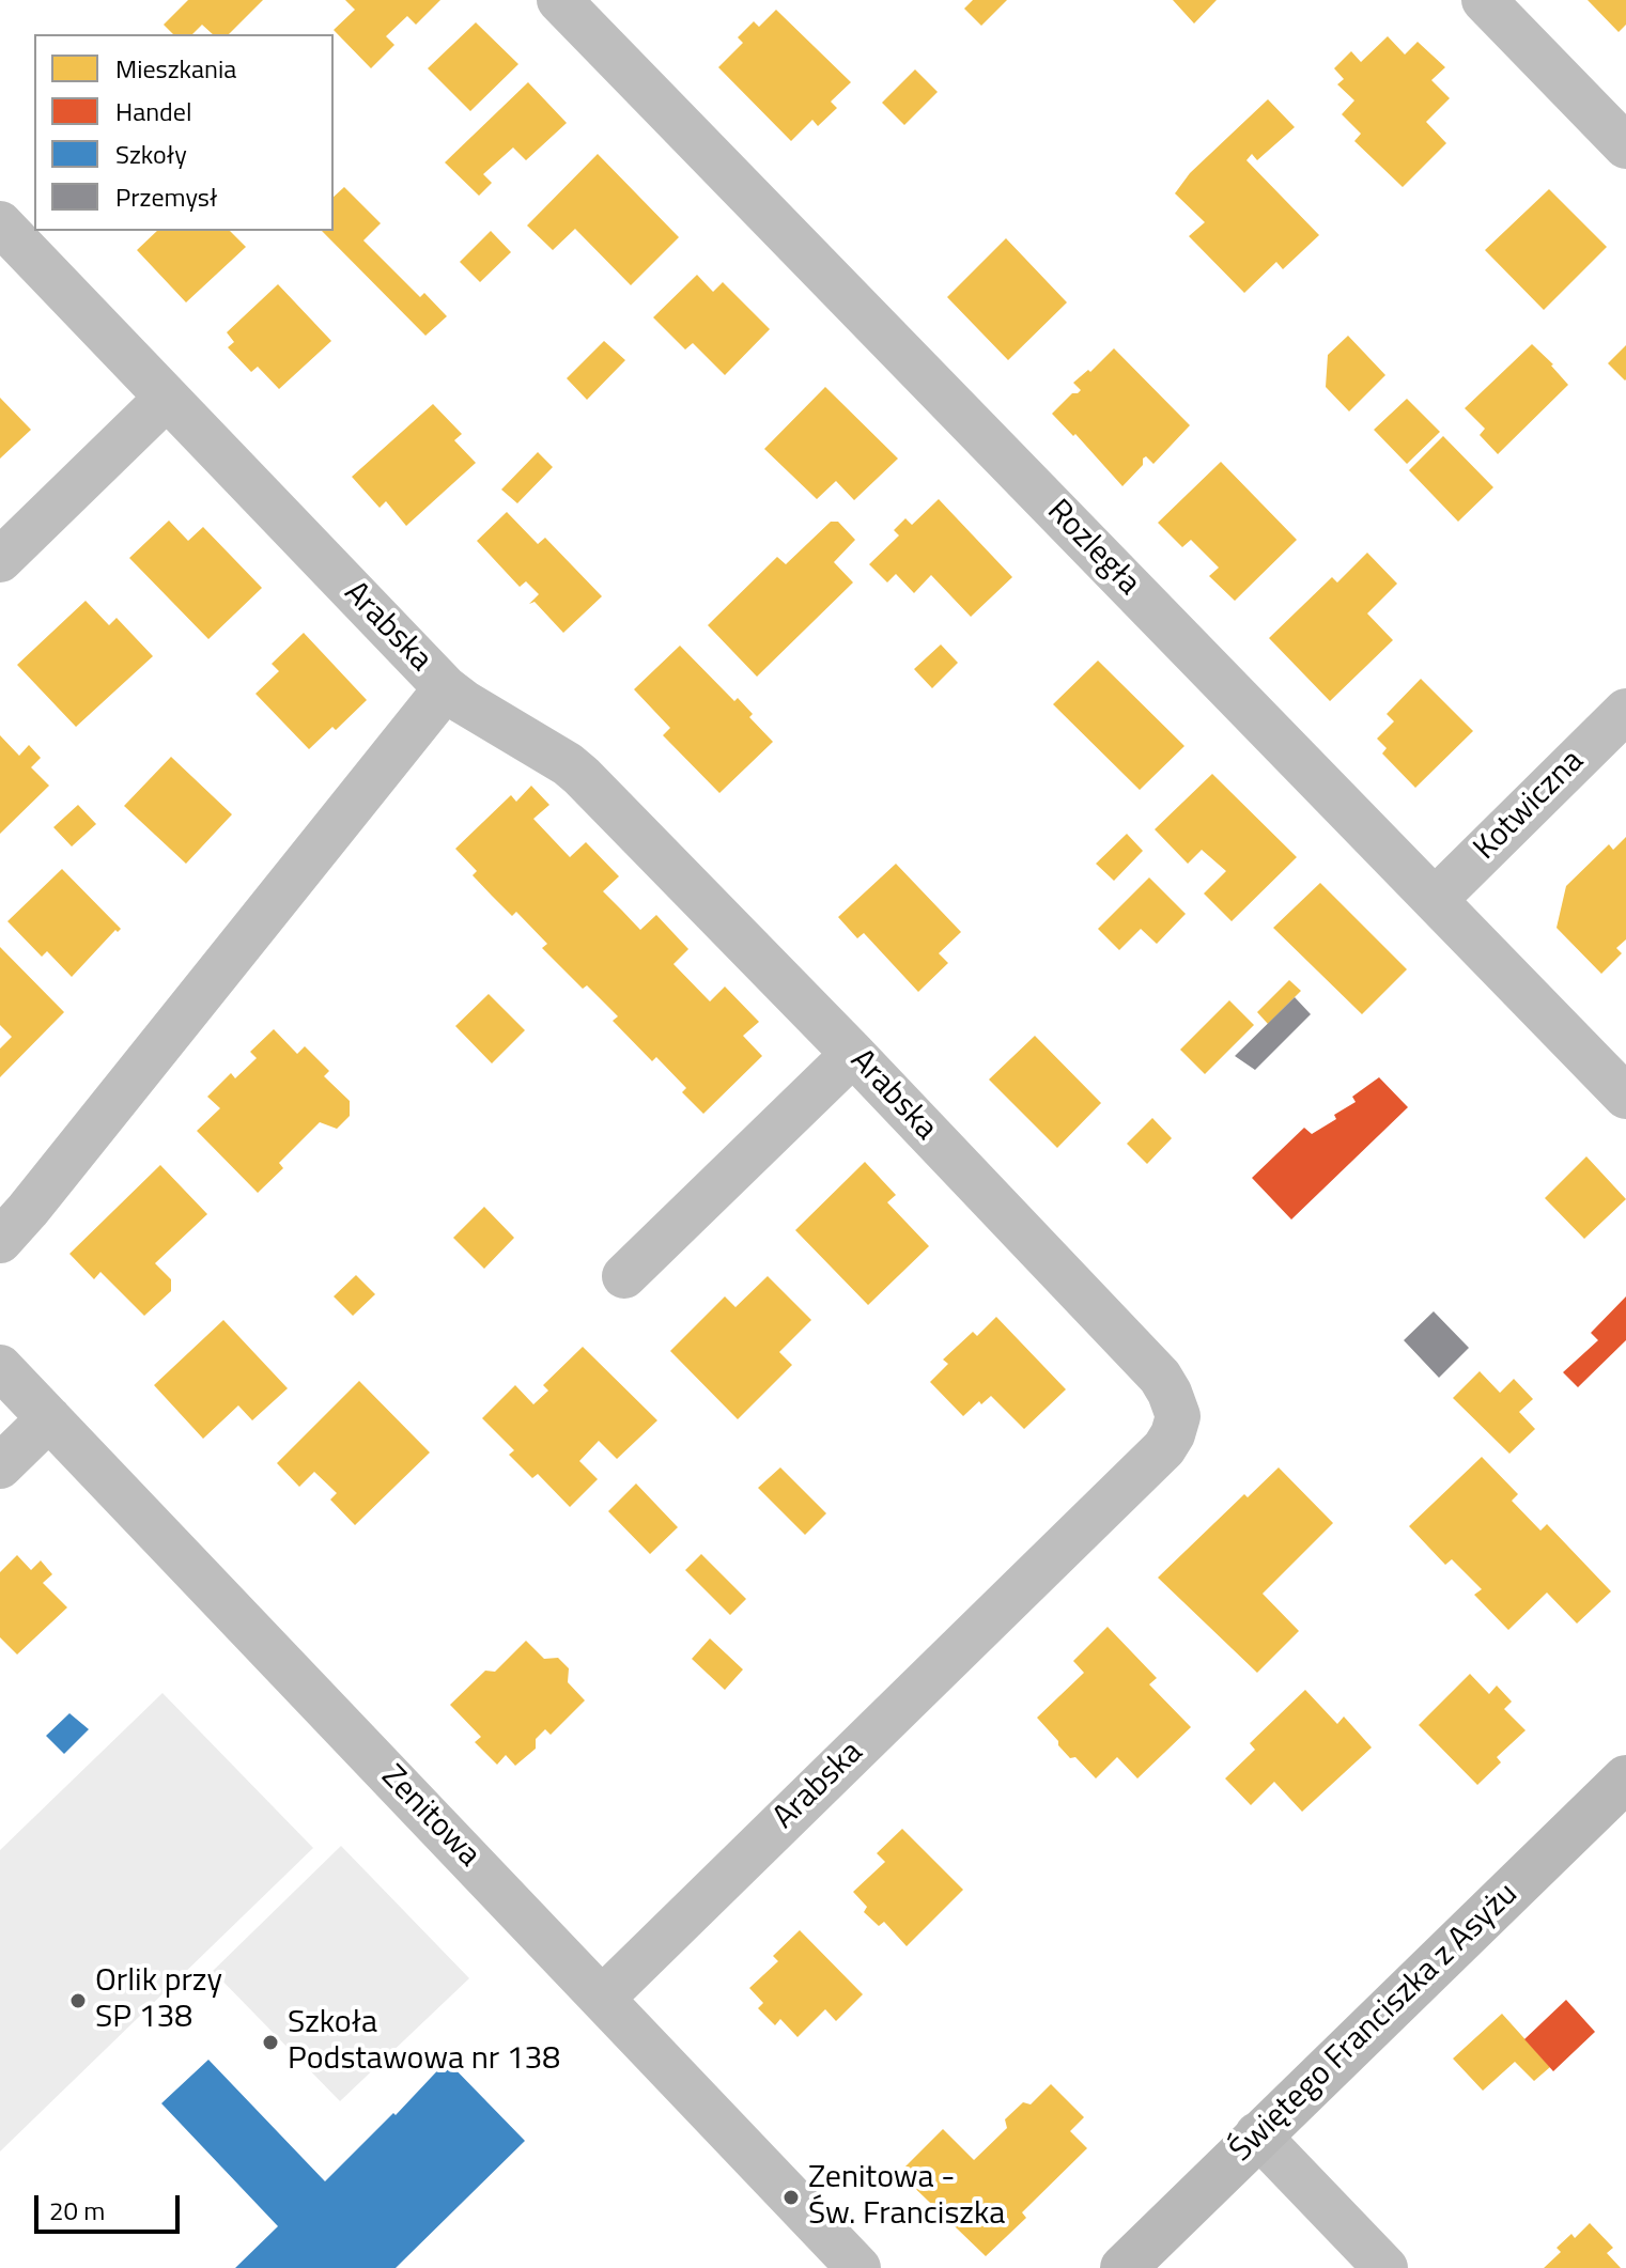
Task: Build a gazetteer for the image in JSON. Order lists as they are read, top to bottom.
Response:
{
  "streets": {
    "street": [
      "Rozległa",
      "Arabska",
      "Kotwiczna",
      "Zenitowa",
      "Świętego Franciszka z Asyżu"
    ]
  },
  "crossings": [
    ["Rozległa", "Kotwiczna"],
    ["Arabska", "Zenitowa"]
  ],
  "places": ["Orlik przy SP 138", "Szkoła Podstawowa nr 138", "Zenitowa - Św. Franciszka"],
  "legend": [
    "Mieszkania",
    "Handel",
    "Szkoły",
    "Przemysł"
  ],
  "scale_bar": "20 m"
}
